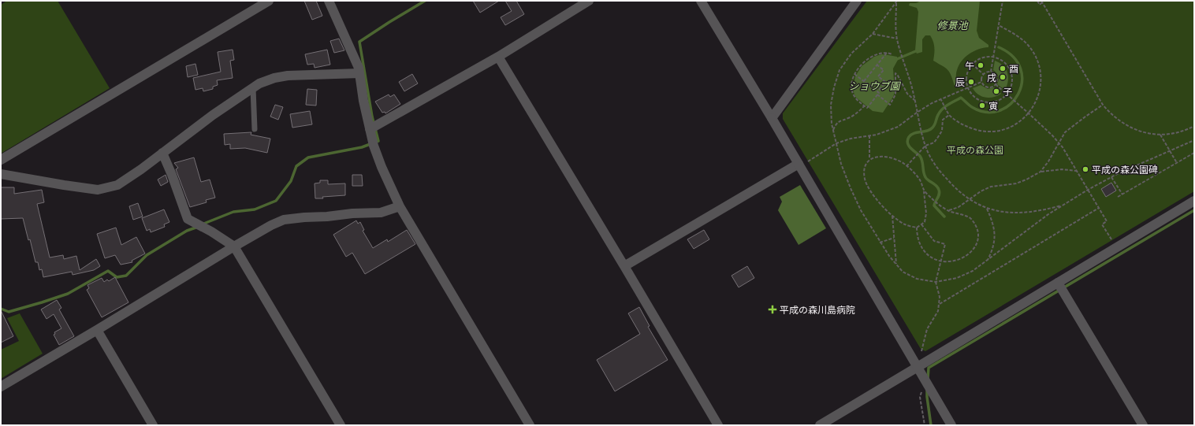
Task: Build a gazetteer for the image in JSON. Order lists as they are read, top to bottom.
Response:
{
  "water": ["修景池", "ショウブ園"],
  "parks": ["平成の森公園"],
  "places": {
    "other": [
      "午",
      "酉",
      "戌",
      "辰",
      "子",
      "寅",
      "平成の森公園碑"
    ],
    "health": ["平成の森川島病院"]
  }
}
